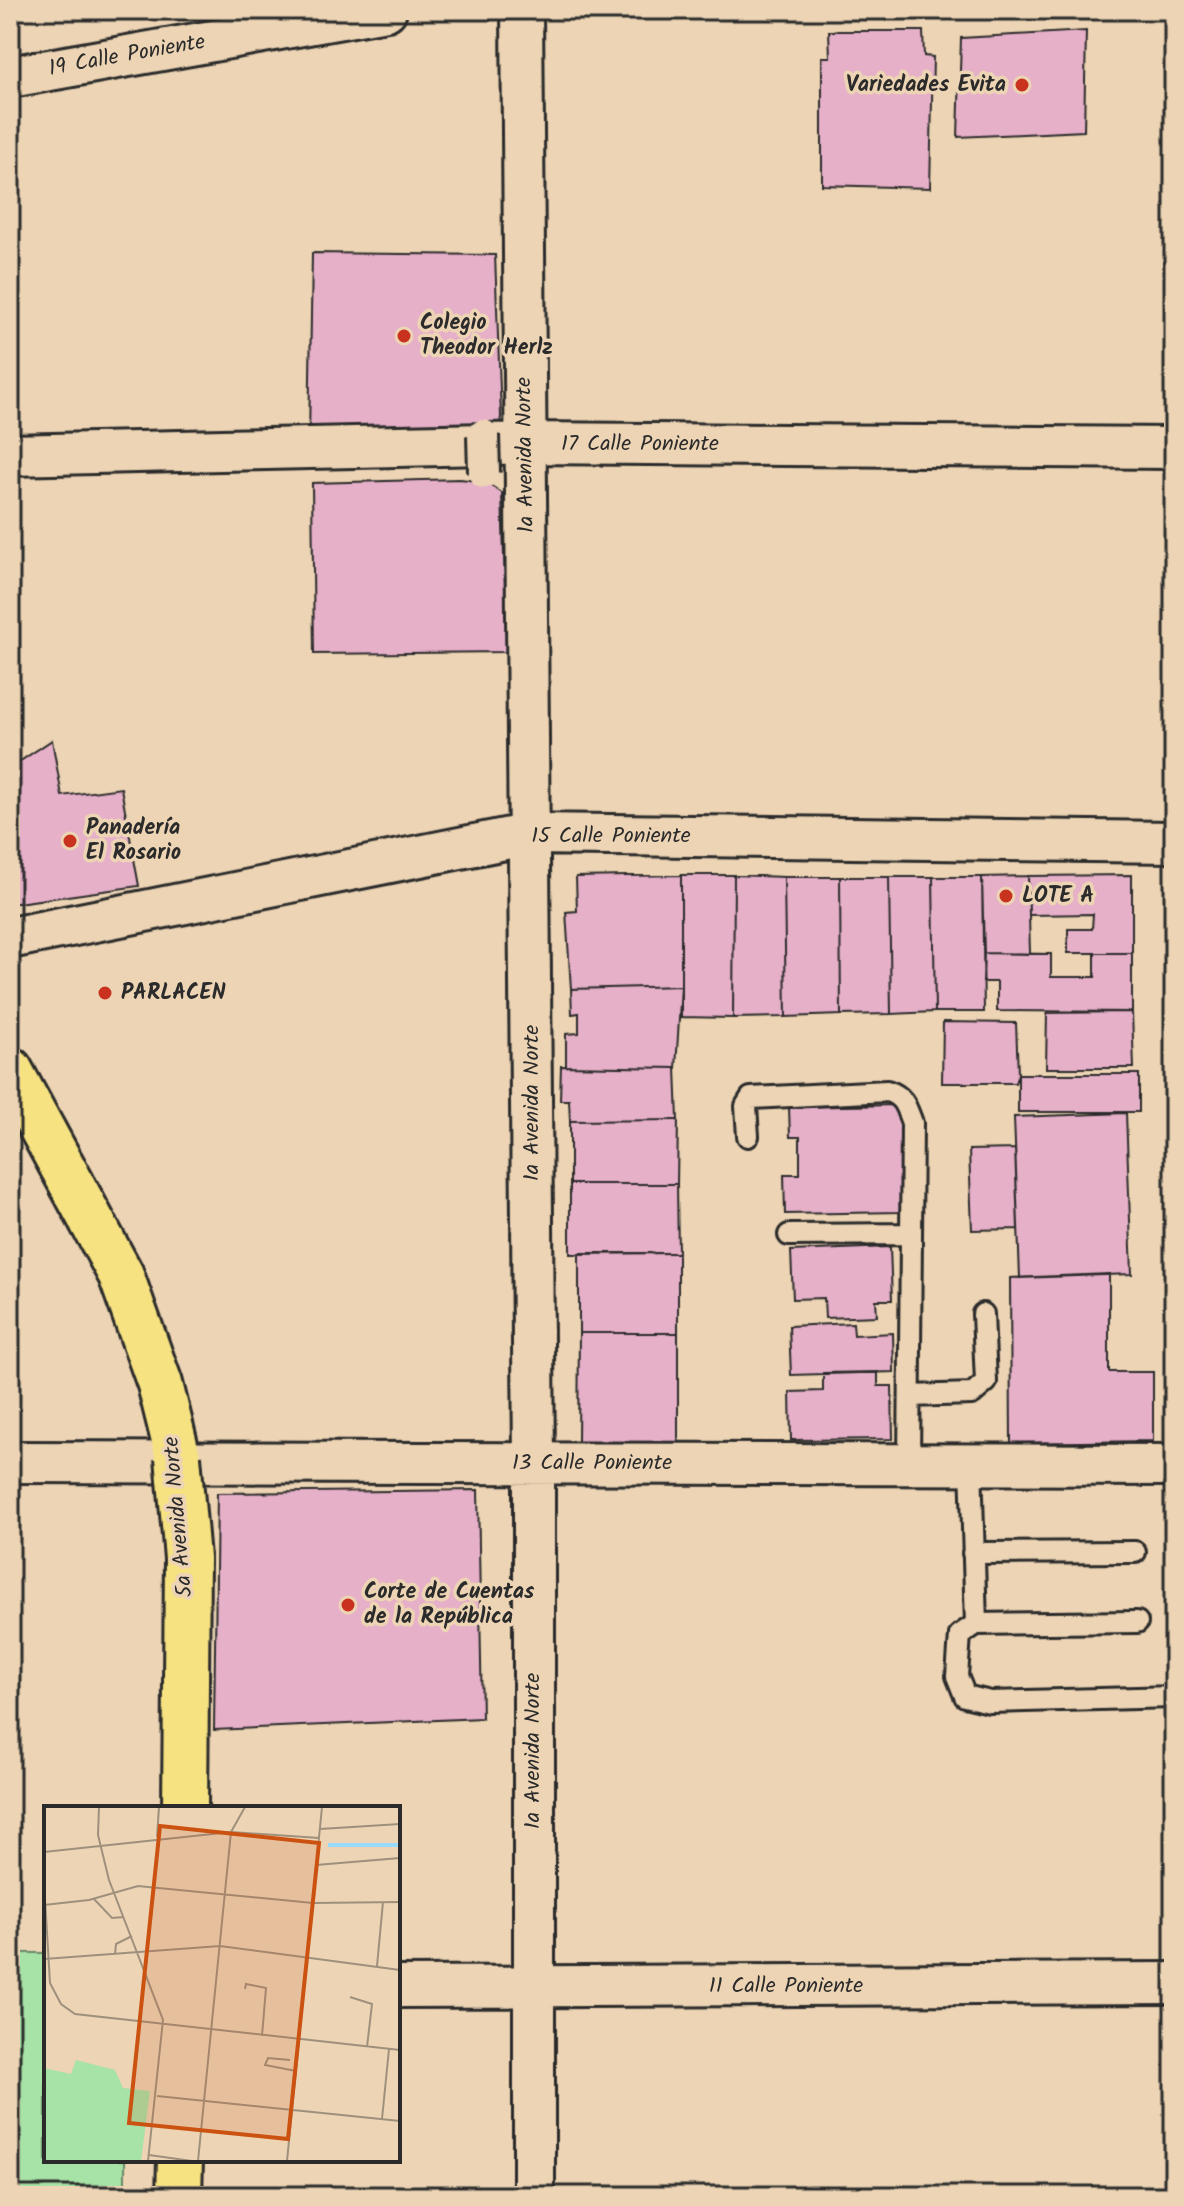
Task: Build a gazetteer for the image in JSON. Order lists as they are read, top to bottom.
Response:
{
  "streets": {
    "main road": ["5a Avenida Norte"],
    "street": [
      "19 Calle Poniente",
      "17 Calle Poniente",
      "1a Avenida Norte",
      "15 Calle Poniente",
      "13 Calle Poniente",
      "11 Calle Poniente"
    ]
  },
  "crossings": [
    ["17 Calle Poniente", "1a Avenida Norte"],
    ["1a Avenida Norte", "15 Calle Poniente"],
    ["1a Avenida Norte", "13 Calle Poniente"],
    ["1a Avenida Norte", "11 Calle Poniente"]
  ],
  "places": [
    "Variedades Evita",
    "Colegio Theodor Herlz",
    "Panadería El Rosario",
    "LOTE A",
    "PARLACEN",
    "Corte de Cuentas de la República"
  ]
}
